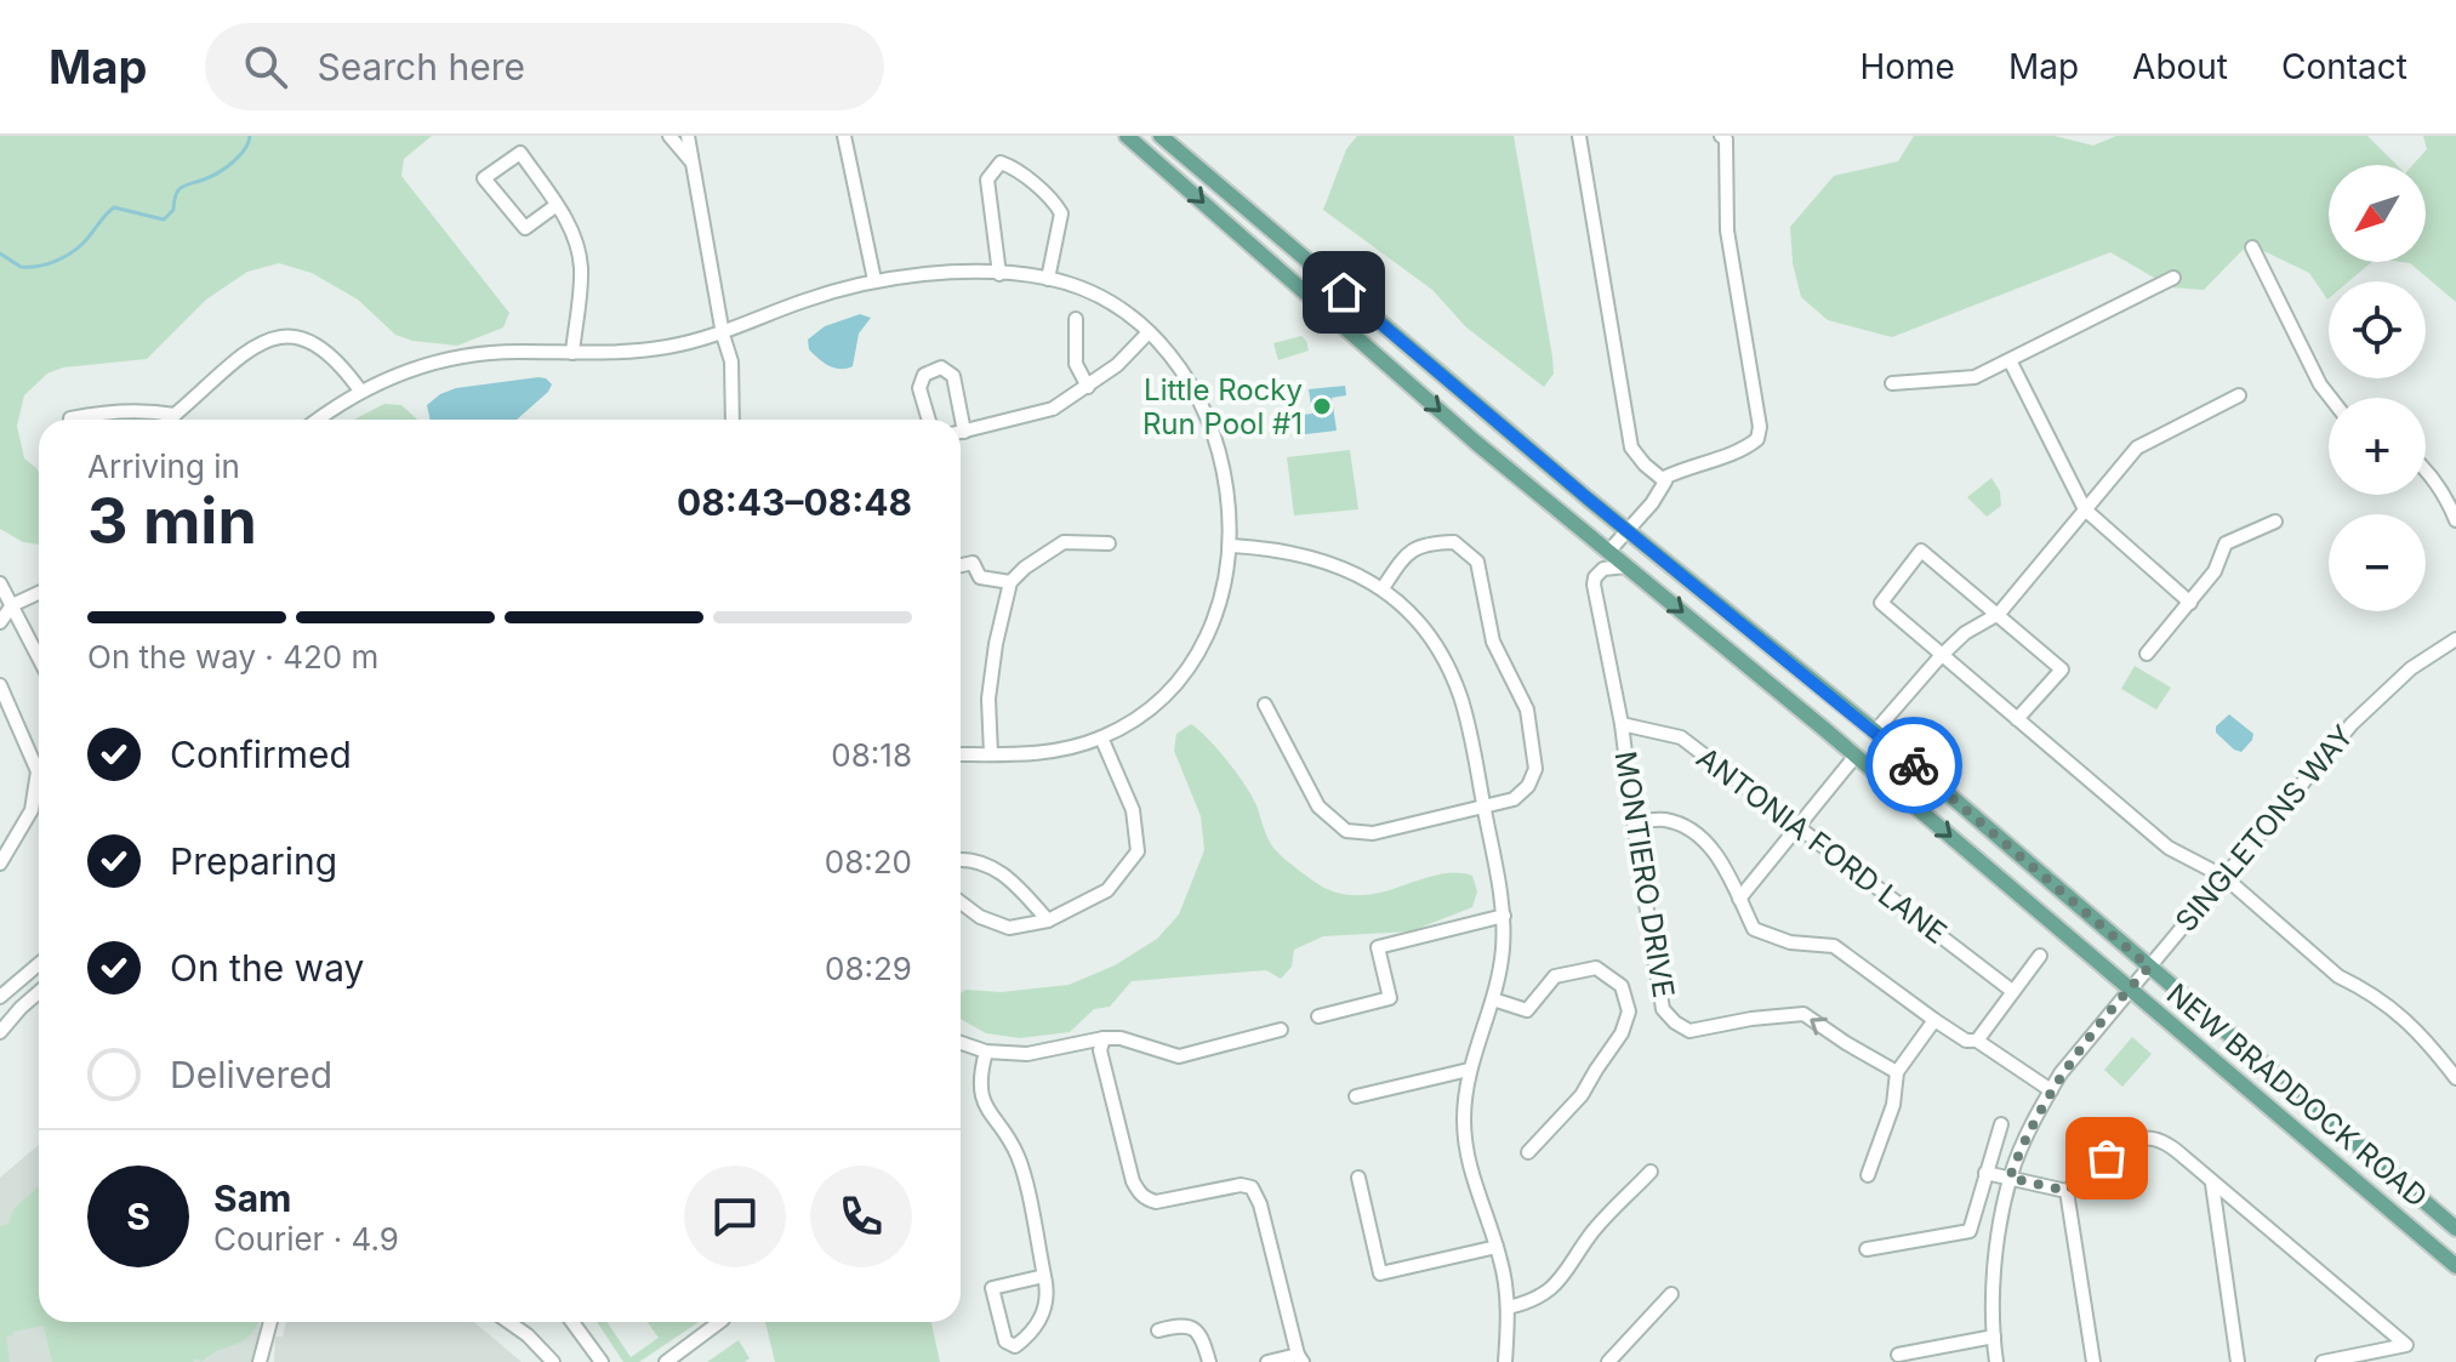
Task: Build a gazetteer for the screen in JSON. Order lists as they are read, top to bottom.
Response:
{
  "streets": {
    "main road": ["NEW BRADDOCK ROAD"],
    "street": ["SINGLETONS WAY", "ANTONIA FORD LANE", "MONTIERO DRIVE"]
  },
  "crossings": [
    ["SINGLETONS WAY", "NEW BRADDOCK ROAD"],
    ["ANTONIA FORD LANE", "MONTIERO DRIVE"],
    ["MONTIERO DRIVE", "NEW BRADDOCK ROAD"]
  ],
  "places": ["Little Rocky Run Pool #1"],
  "north": "bottom left",
  "page": {
    "header": "Map",
    "search": "Search here",
    "nav": [
      "Home",
      "Map",
      "About",
      "Contact"
    ],
    "map_buttons": ["+", "−"],
    "heading": ["3 min", "Arriving in", "08:43–08:48"],
    "panel": ["Sam", "Courier · 4.9"],
    "bar": "On the way · 420 m",
    "list": [
      ["Confirmed", "08:18"],
      ["Preparing", "08:20"],
      ["On the way", "08:29"],
      "Delivered"
    ],
    "round": "S"
  }
}
